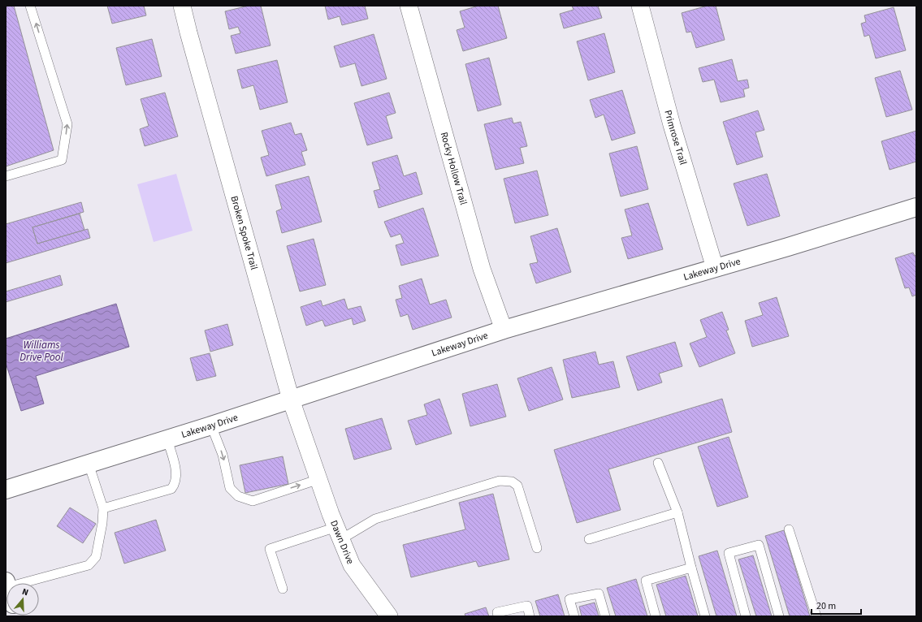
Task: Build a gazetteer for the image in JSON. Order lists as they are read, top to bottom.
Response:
{
  "streets": {
    "main road": ["Lakeway Drive"],
    "street": [
      "Primrose Trail",
      "Rocky Hollow Trail",
      "Broken Spoke Trail",
      "Dawn Drive"
    ]
  },
  "crossings": [
    ["Primrose Trail", "Lakeway Drive"],
    ["Rocky Hollow Trail", "Lakeway Drive"],
    ["Broken Spoke Trail", "Lakeway Drive"],
    ["Broken Spoke Trail", "Dawn Drive"]
  ],
  "water": ["Williams Drive Pool"],
  "scale_bar": "20 m",
  "north": "top"
}
